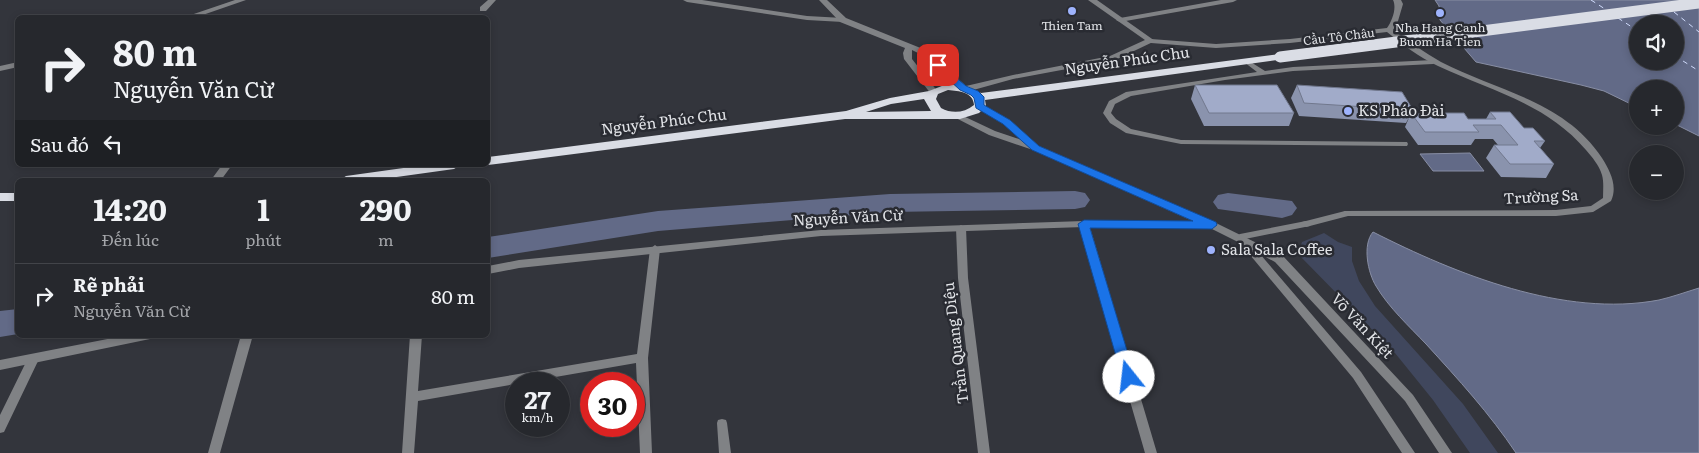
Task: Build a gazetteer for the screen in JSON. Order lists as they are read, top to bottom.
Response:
{
  "streets": {
    "highway": ["Cầu Tô Châu", "Nguyễn Phúc Chu"],
    "street": [
      "Trường Sa",
      "Nguyễn Văn Cừ",
      "Võ Văn Kiệt",
      "Trần Quang Diệu"
    ]
  },
  "crossings": [
    ["Cầu Tô Châu", "Nguyễn Phúc Chu"],
    ["Nguyễn Phúc Chu", "Võ Văn Kiệt"],
    ["Trường Sa", "Võ Văn Kiệt"],
    ["Nguyễn Văn Cừ", "Võ Văn Kiệt"],
    ["Nguyễn Văn Cừ", "Trần Quang Diệu"]
  ],
  "places": [
    "Thien Tam",
    "Nha Hang Canh Buom Ha Tien",
    "KS Pháo Đài",
    "Sala Sala Coffee"
  ],
  "page": {
    "map_buttons": ["+", "−"],
    "turn": ["80 m", "Nguyễn Văn Cừ"],
    "then": "Sau đó",
    "eta": [
      "14:20",
      "Đến lúc",
      "1",
      "phút",
      "290",
      "m"
    ],
    "list": [
      {
        "name": "Rẽ phải",
        "note": "Nguyễn Văn Cừ",
        "value": "80 m"
      }
    ],
    "speed": "27 km/h",
    "limit": "30"
  }
}
